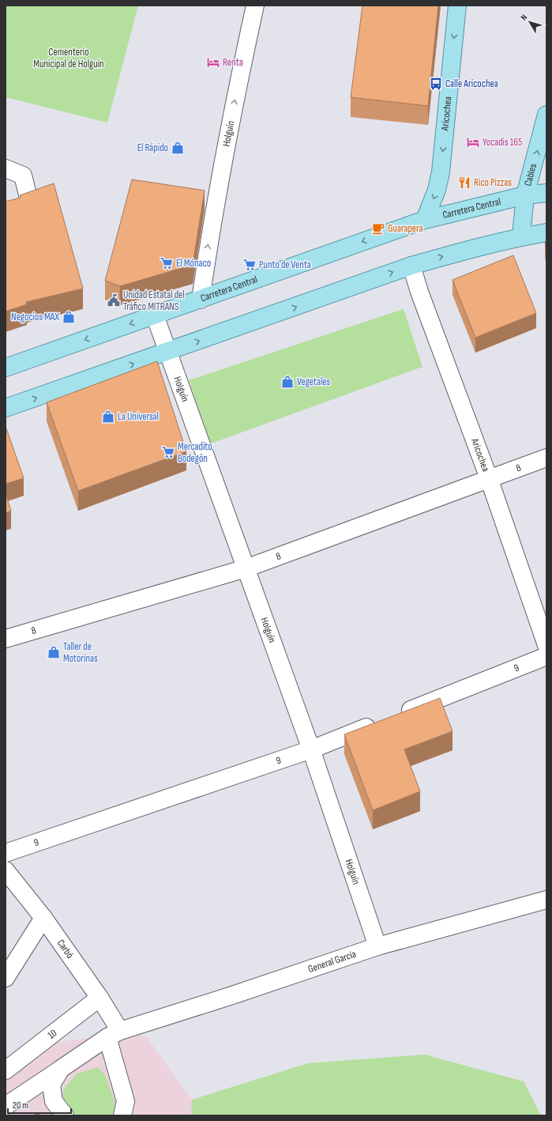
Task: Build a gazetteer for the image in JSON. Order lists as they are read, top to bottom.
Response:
{
  "streets": {
    "main road": ["Aricochea", "Cables", "Carretera Central"],
    "street": [
      "Holguín",
      "8",
      "9",
      "Carbó",
      "General García",
      "10"
    ]
  },
  "crossings": [
    ["Aricochea", "Carretera Central"],
    ["Aricochea", "8"],
    ["Holguín", "Carretera Central"],
    ["Holguín", "8"],
    ["Holguín", "9"],
    ["Holguín", "General García"],
    ["Cables", "Carretera Central"],
    ["Carbó", "General García"],
    ["Carbó", "10"]
  ],
  "one_way": ["Cables"],
  "parks": ["Cementerio Municipal de Holguín"],
  "places": {
    "hotel": ["Renta", "Yocadis 165"],
    "bus stop": ["Calle Aricochea"],
    "shop": [
      "El Rápido",
      "Negocios MAX",
      "Vegetales",
      "La Universal",
      "Taller de Motorinas"
    ],
    "restaurant": ["Rico Pizzas"],
    "cafe": ["Guarapera"],
    "supermarket": ["El Mónaco", "Punto de Venta", "Mercadito Bodegón"],
    "public building": ["Unidad Estatal del Tráfico MITRANS"]
  },
  "scale_bar": "20 m",
  "north": "top left"
}
